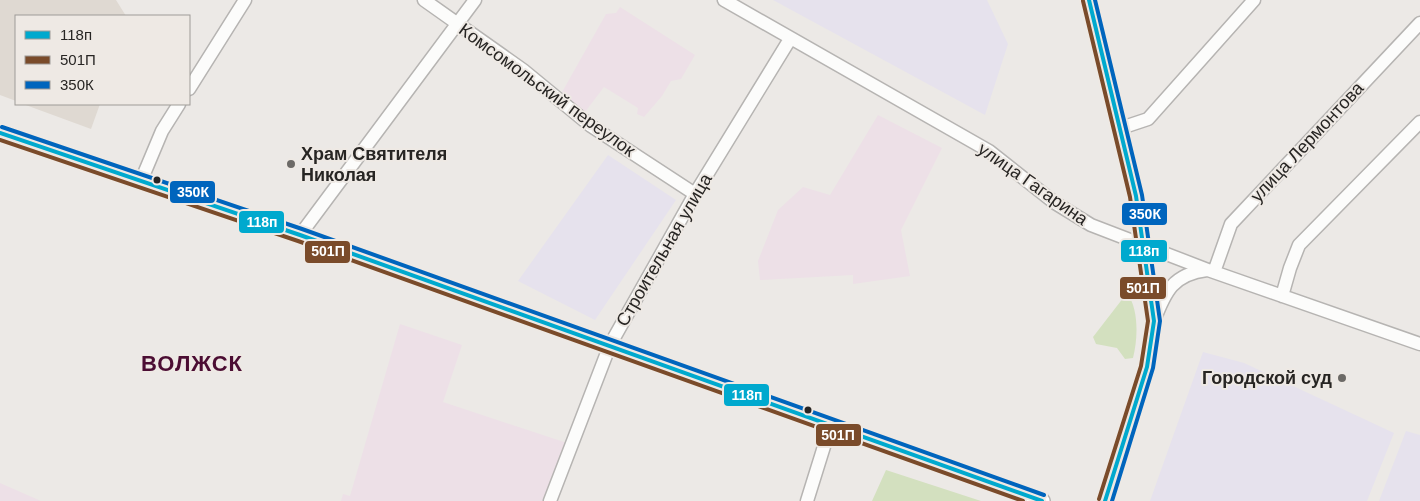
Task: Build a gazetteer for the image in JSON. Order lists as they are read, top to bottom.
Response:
{
  "streets": {
    "street": [
      "Комсомольский переулок",
      "улица Лермонтова",
      "улица Гагарина",
      "Строительная улица"
    ]
  },
  "crossings": [
    ["Комсомольский переулок", "Строительная улица"],
    ["улица Лермонтова", "улица Гагарина"],
    ["улица Гагарина", "Строительная улица"]
  ],
  "districts": ["ВОЛЖСК"],
  "places": ["Храм Святителя Николая", "Городской суд"],
  "lines": ["transit line 118п", "transit line 350К", "transit line 501П"],
  "legend": ["118п", "501П", "350К"]
}
